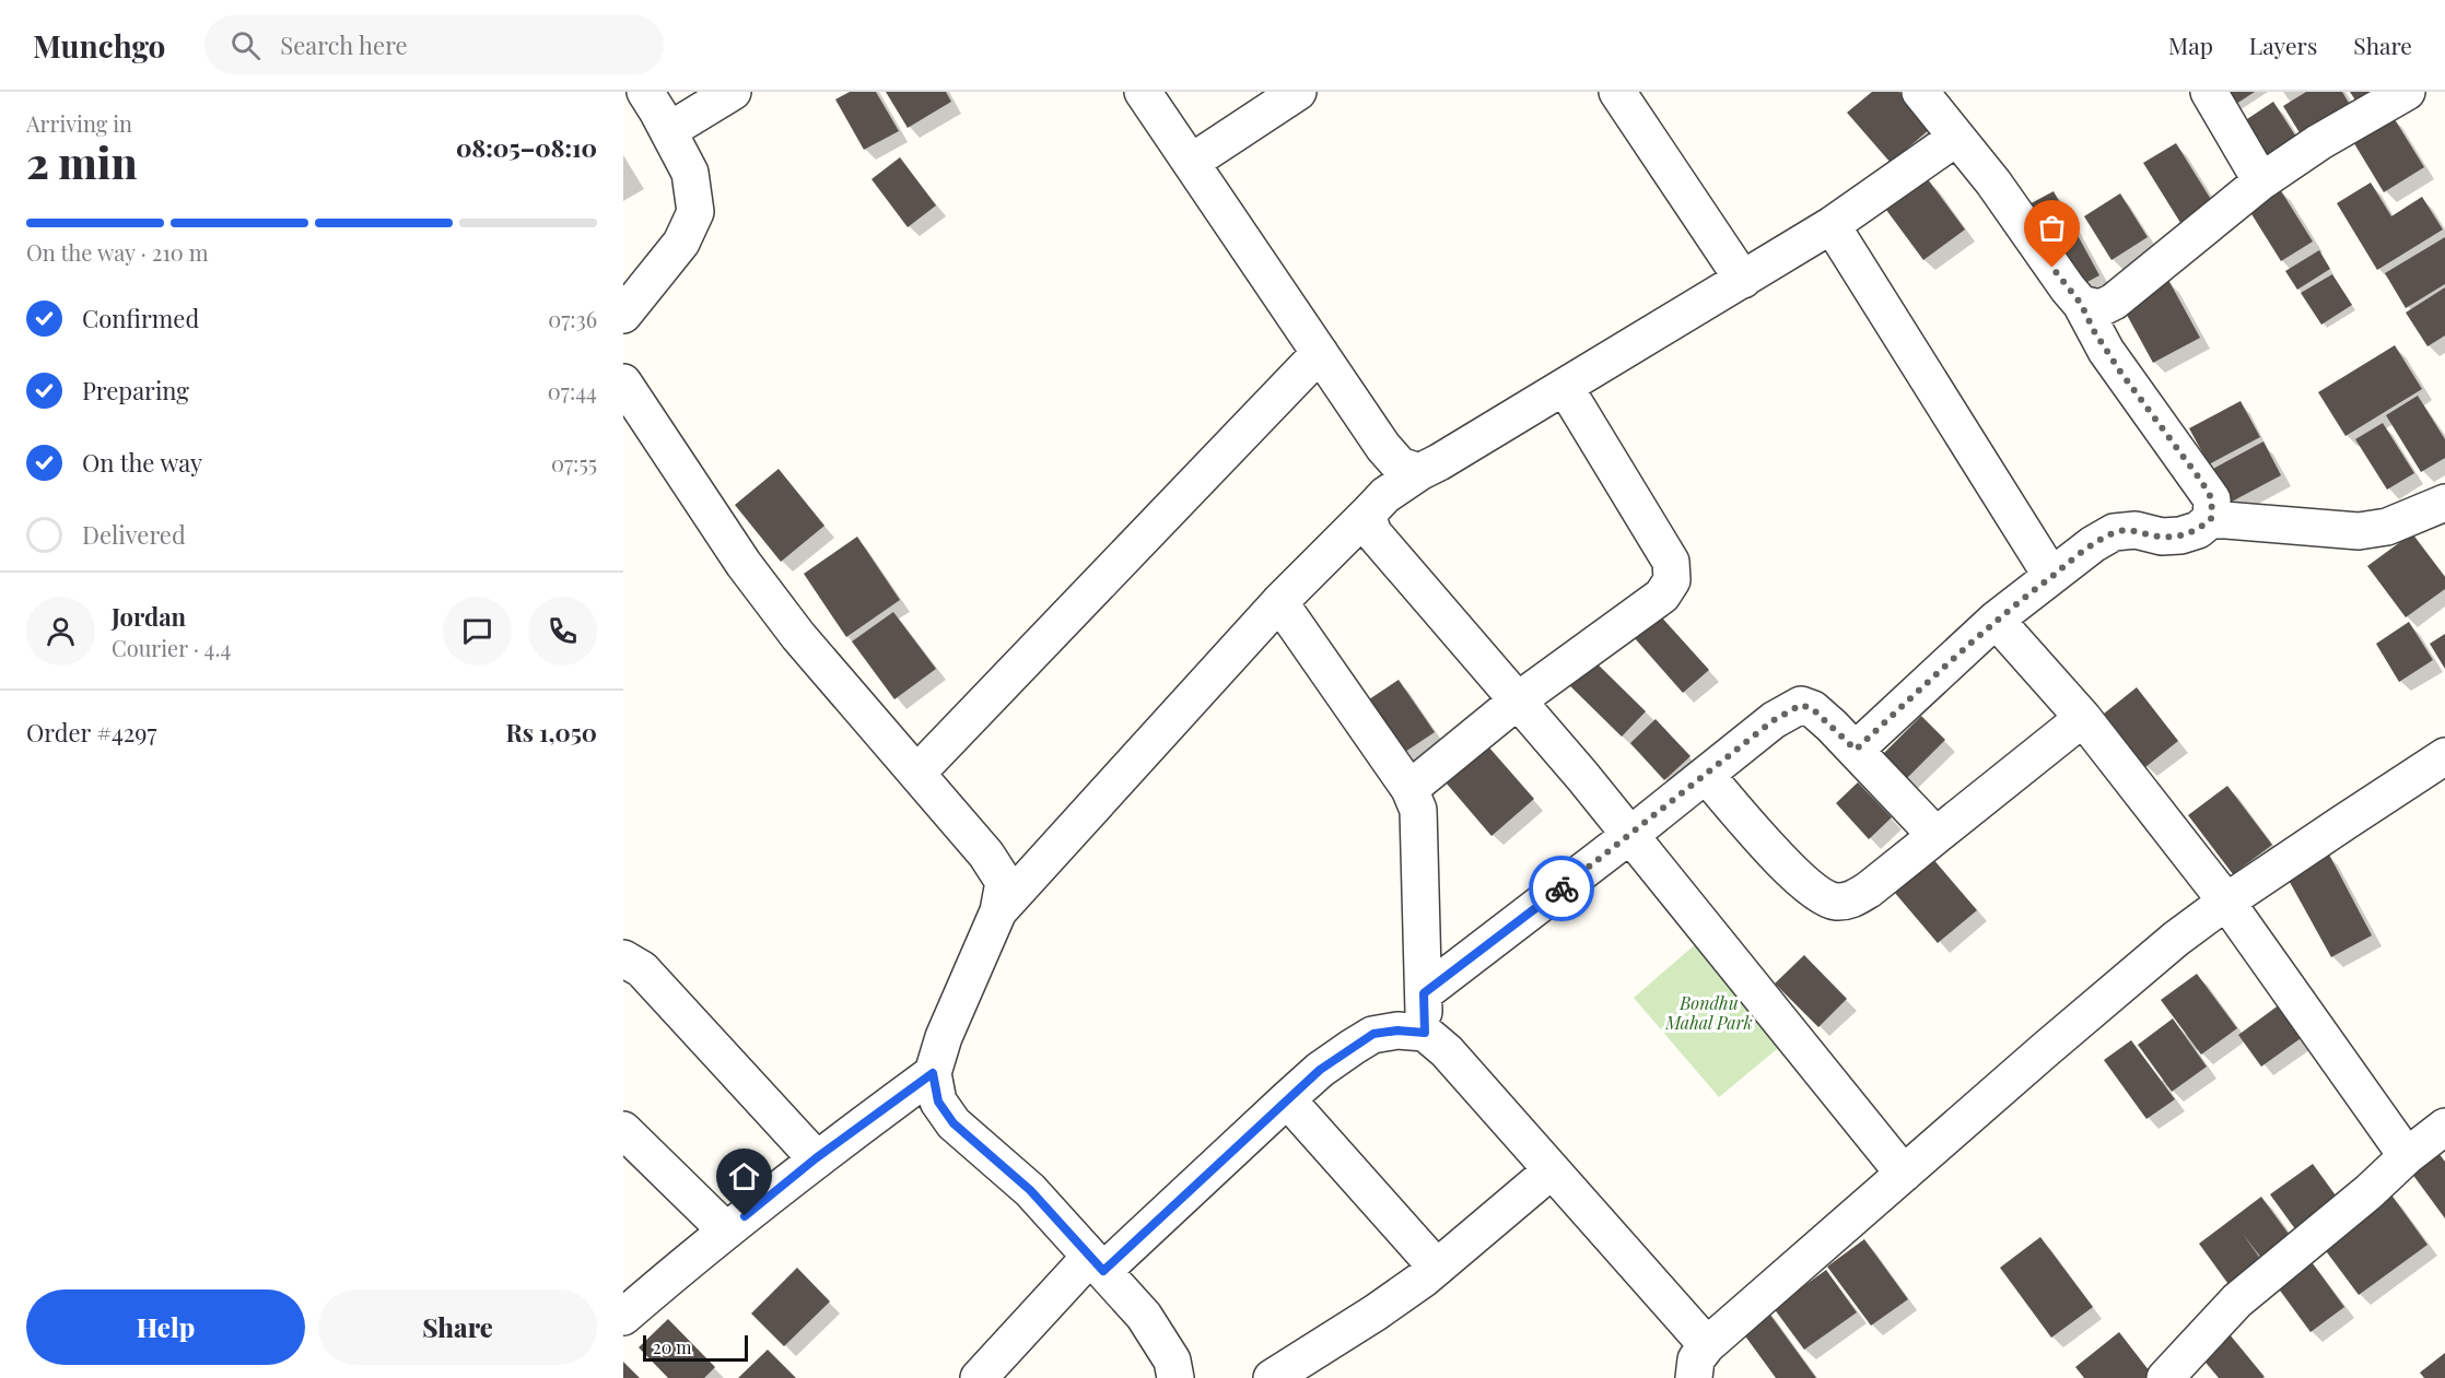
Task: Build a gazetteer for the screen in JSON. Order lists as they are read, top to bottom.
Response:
{
  "parks": ["Bondhu Mahal Park"],
  "scale_bar": "20 m",
  "page": {
    "header": "Munchgo",
    "search": "Search here",
    "nav": ["Map", "Layers", "Share"],
    "heading": ["2 min", "Arriving in", "08:05–08:10"],
    "panel": [
      "Jordan",
      "Courier · 4.4",
      "Order #4297",
      "Rs 1,050"
    ],
    "bar": "On the way · 210 m",
    "list": [
      ["Confirmed", "07:36"],
      ["Preparing", "07:44"],
      ["On the way", "07:55"],
      "Delivered"
    ],
    "buttons": ["Help", "Share"],
    "scale": "20 m"
  }
}
